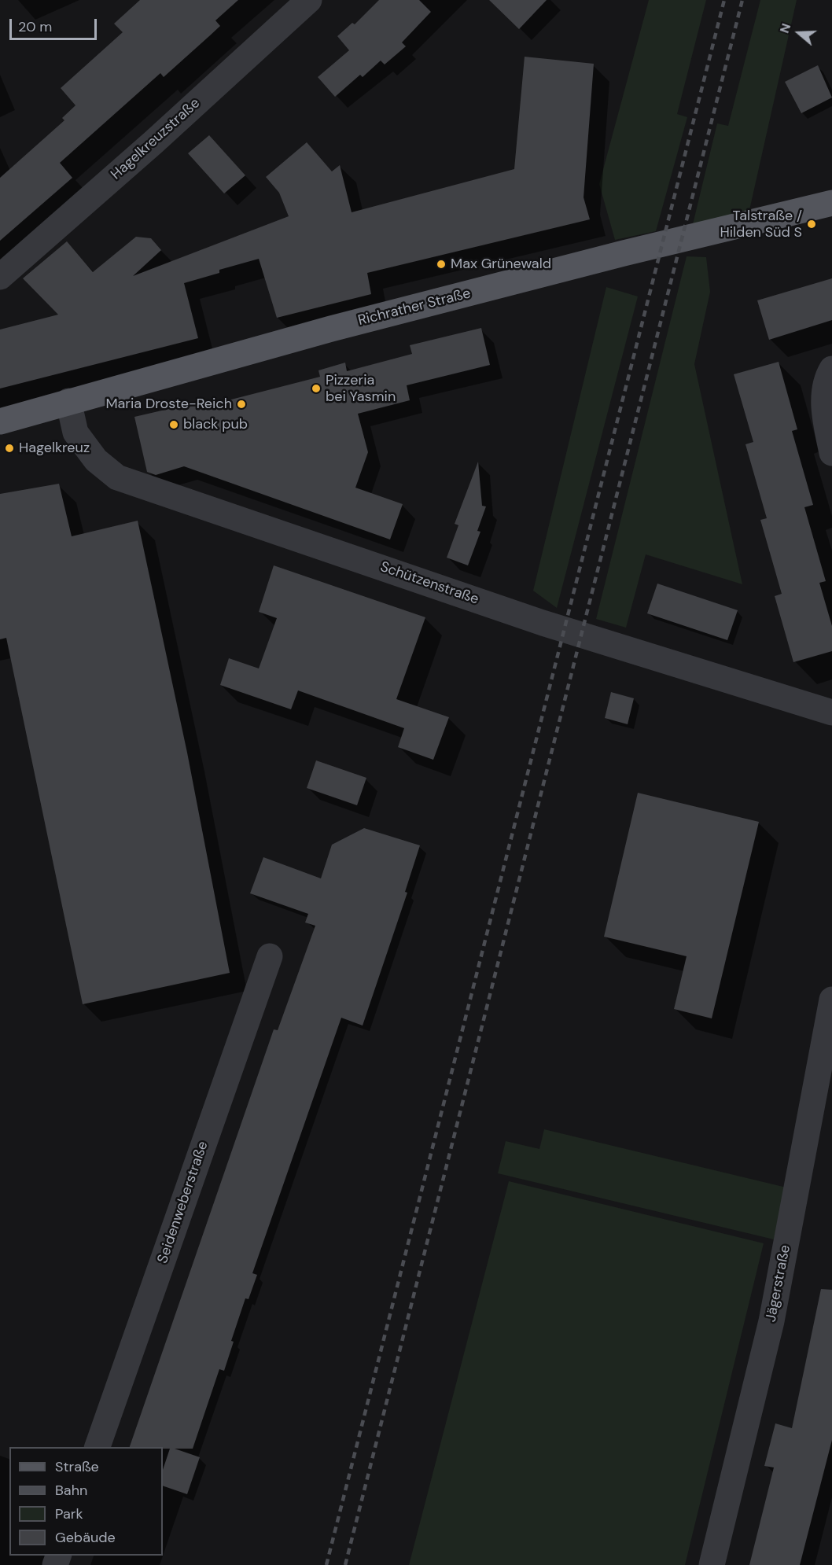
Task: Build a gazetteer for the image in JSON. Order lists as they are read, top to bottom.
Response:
{
  "streets": {
    "main road": ["Richrather Straße"],
    "street": [
      "Hagelkreuzstraße",
      "Schützenstraße",
      "Seidenweberstraße",
      "Jägerstraße"
    ]
  },
  "crossings": [
    ["Richrather Straße", "Schützenstraße"]
  ],
  "places": [
    "Talstraße / Hilden Süd S",
    "Max Grünewald",
    "Pizzeria bei Yasmin",
    "Maria Droste-Reich",
    "black pub",
    "Hagelkreuz"
  ],
  "legend": [
    "Straße",
    "Bahn",
    "Park",
    "Gebäude"
  ],
  "scale_bar": "20 m",
  "north": "left"
}
